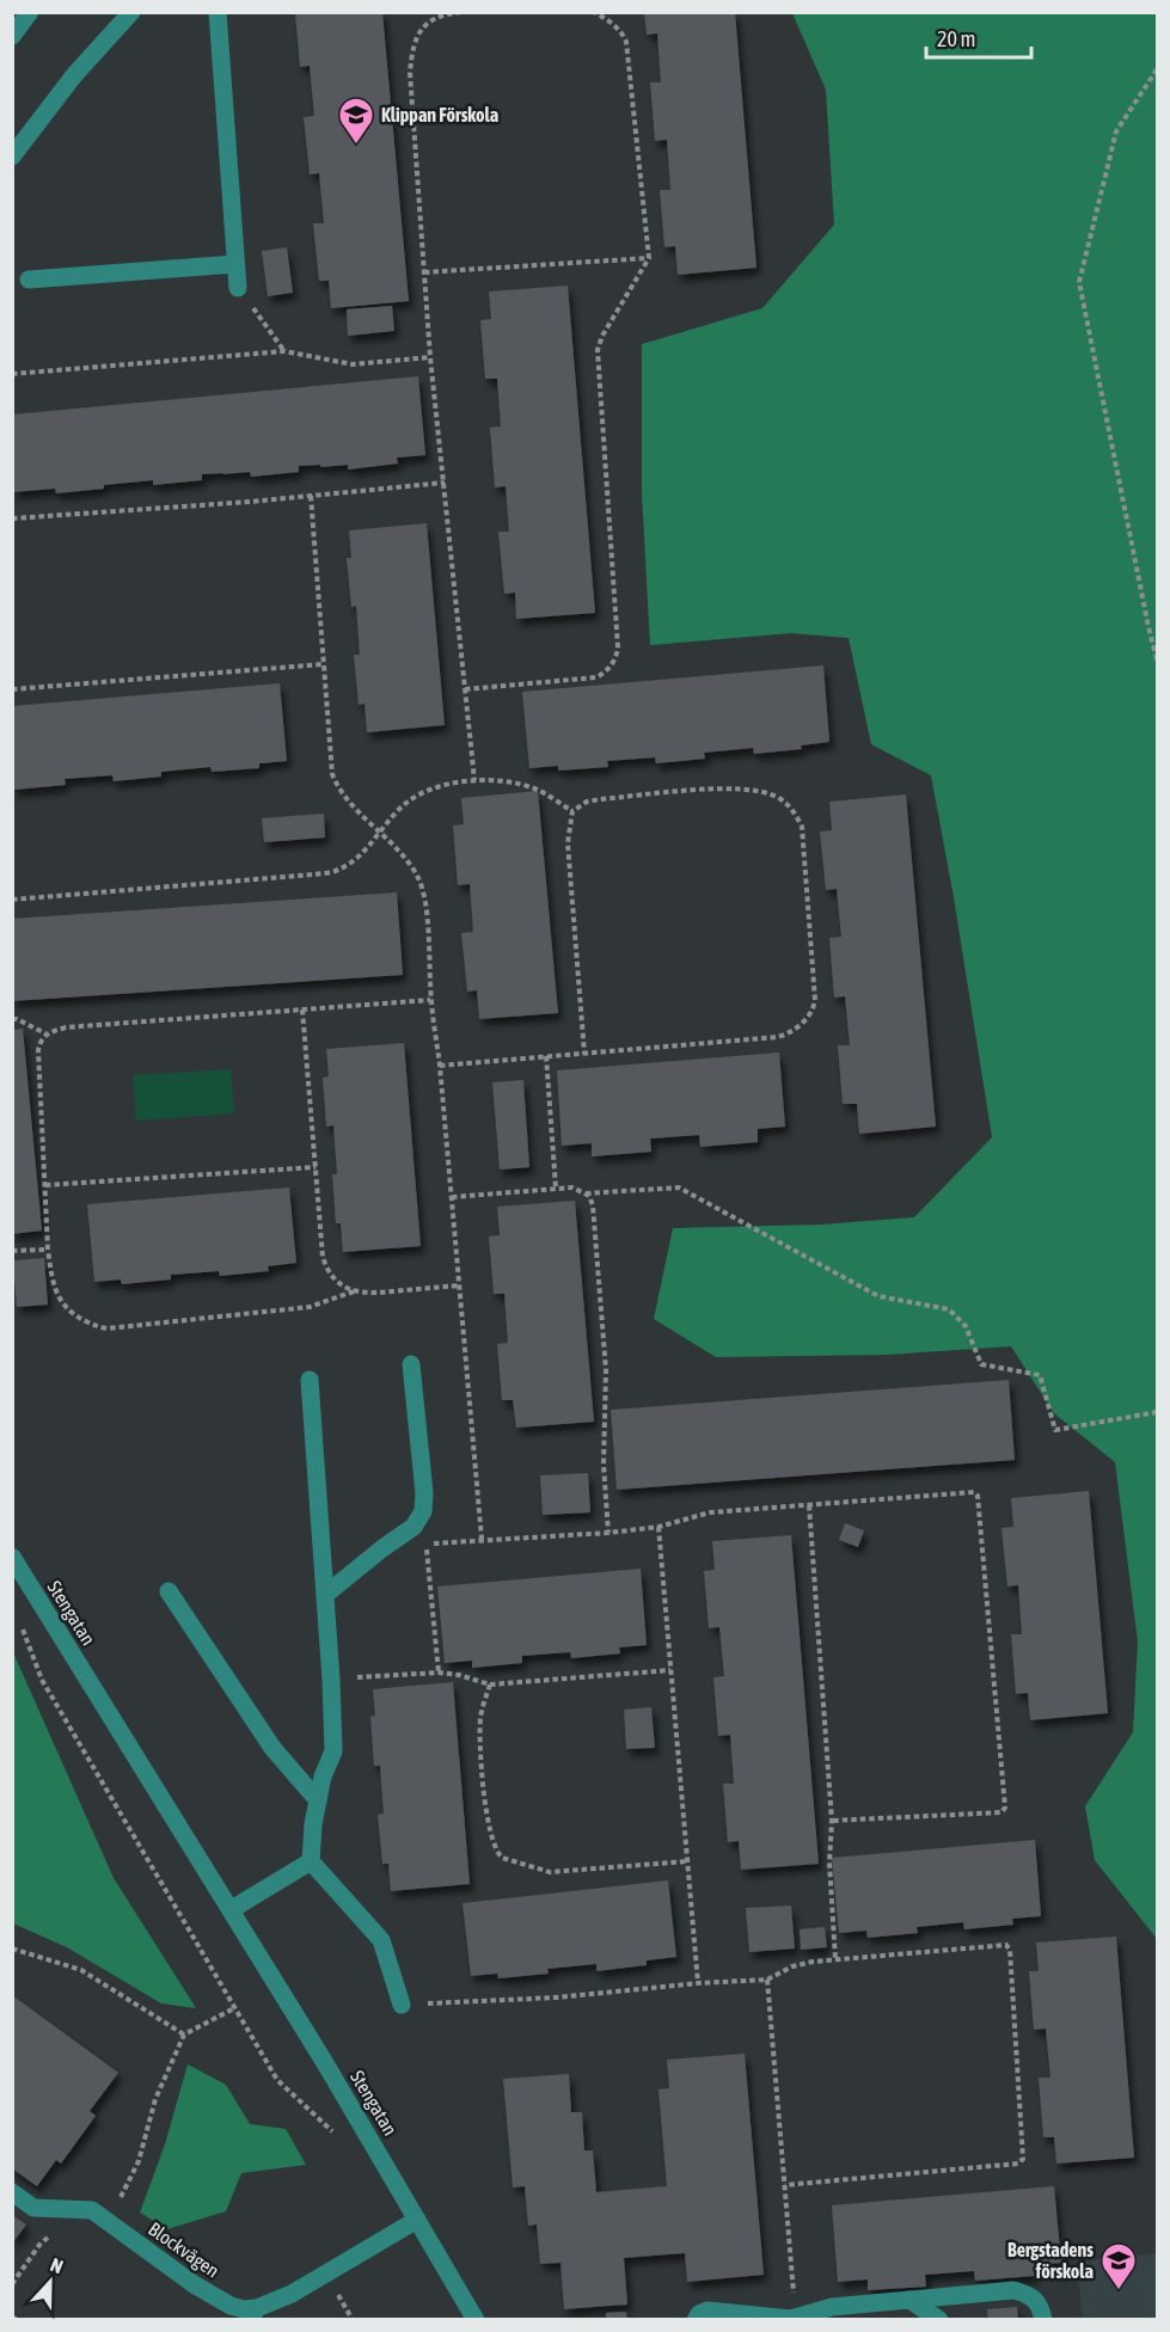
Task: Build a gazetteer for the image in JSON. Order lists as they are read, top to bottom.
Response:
{
  "streets": {
    "street": ["Stengatan", "Blockvägen"]
  },
  "places": {
    "school or university": ["Klippan Förskola", "Bergstadens förskola"]
  },
  "scale_bar": "20 m",
  "north": "top"
}
